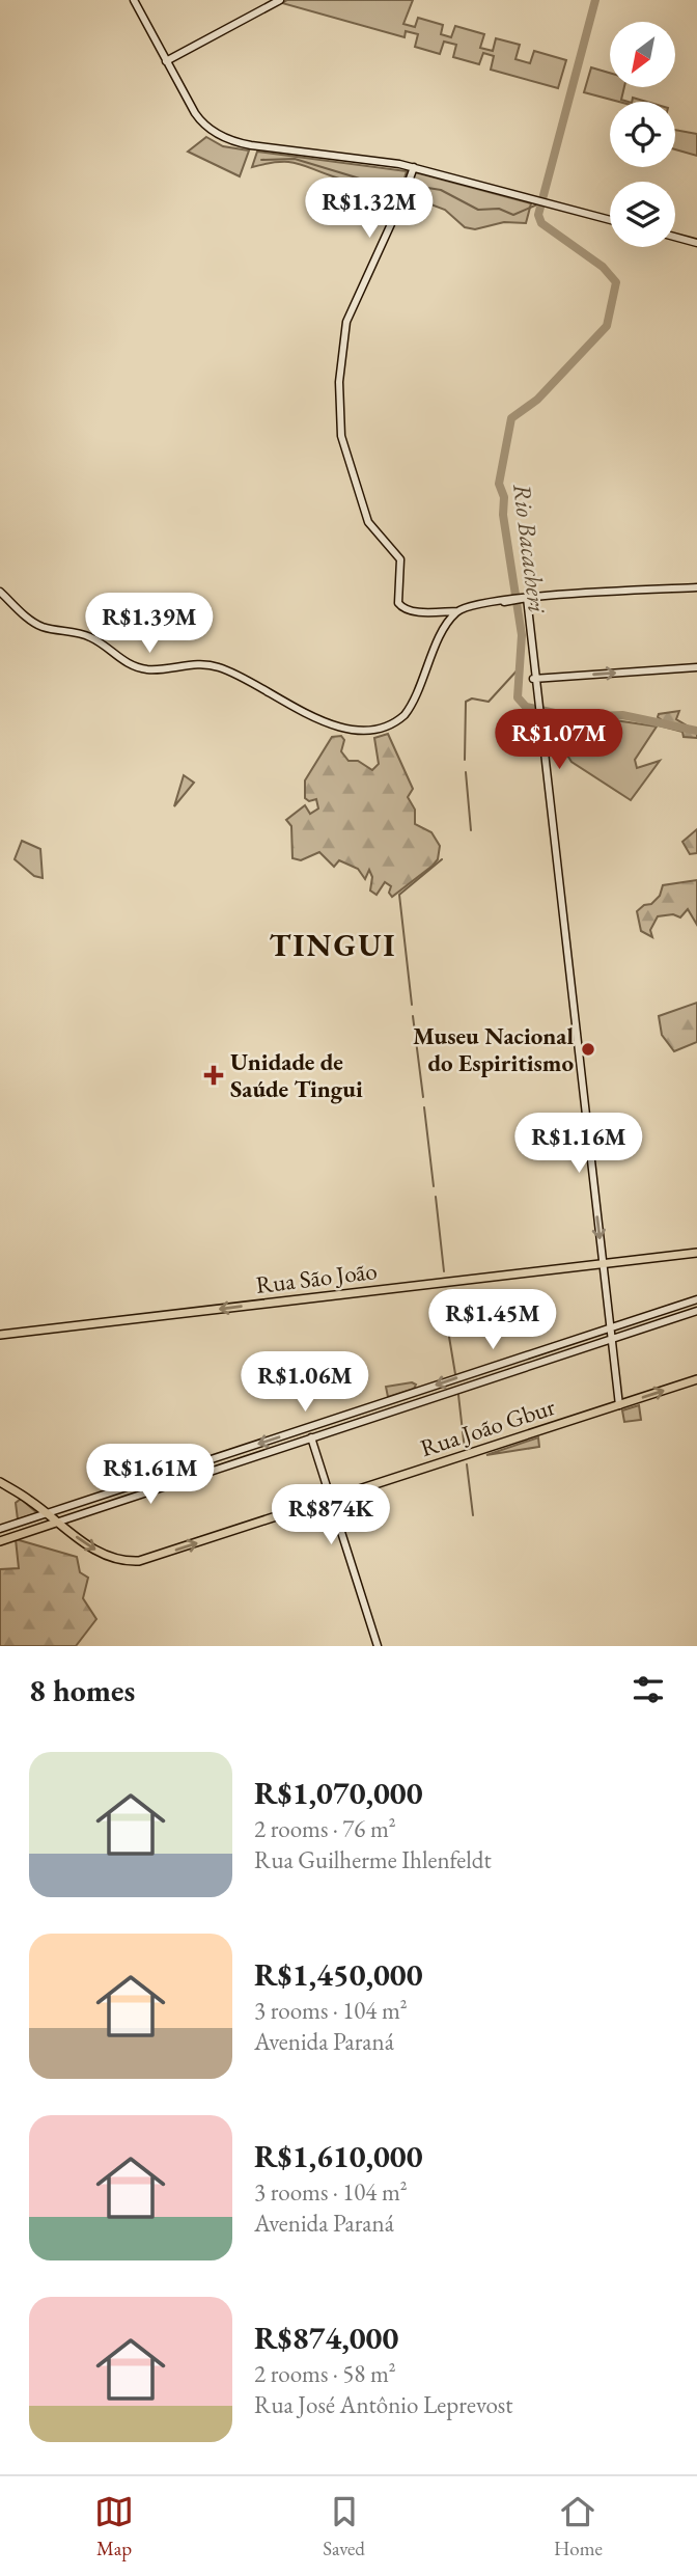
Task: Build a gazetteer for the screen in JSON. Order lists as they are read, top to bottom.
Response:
{
  "streets": {
    "main road": ["Rua São João", "Rua João Gbur"]
  },
  "one_way": ["Rua São João", "Rua João Gbur"],
  "districts": ["TINGUI"],
  "water": ["Rio Bacacheri"],
  "places": {
    "other": ["Museu Nacional do Espiritismo"],
    "health": ["Unidade de Saúde Tingui"]
  },
  "north": "bottom left",
  "page": {
    "price": [
      "R$1.32M",
      "R$1.39M",
      "R$1.07M",
      "R$1.16M",
      "R$1.45M",
      "R$1.06M",
      "R$1.61M",
      "R$874K"
    ],
    "heading": "8 homes",
    "list": [
      {
        "name": "R$1,070,000",
        "note": "2 rooms · 76 m² · Rua Guilherme Ihlenfeldt"
      },
      {
        "name": "R$1,450,000",
        "note": "3 rooms · 104 m² · Avenida Paraná"
      },
      {
        "name": "R$1,610,000",
        "note": "3 rooms · 104 m² · Avenida Paraná"
      },
      {
        "name": "R$874,000",
        "note": "2 rooms · 58 m² · Rua José Antônio Leprevost"
      }
    ],
    "tabs": ["Map", "Saved", "Home"]
  }
}
